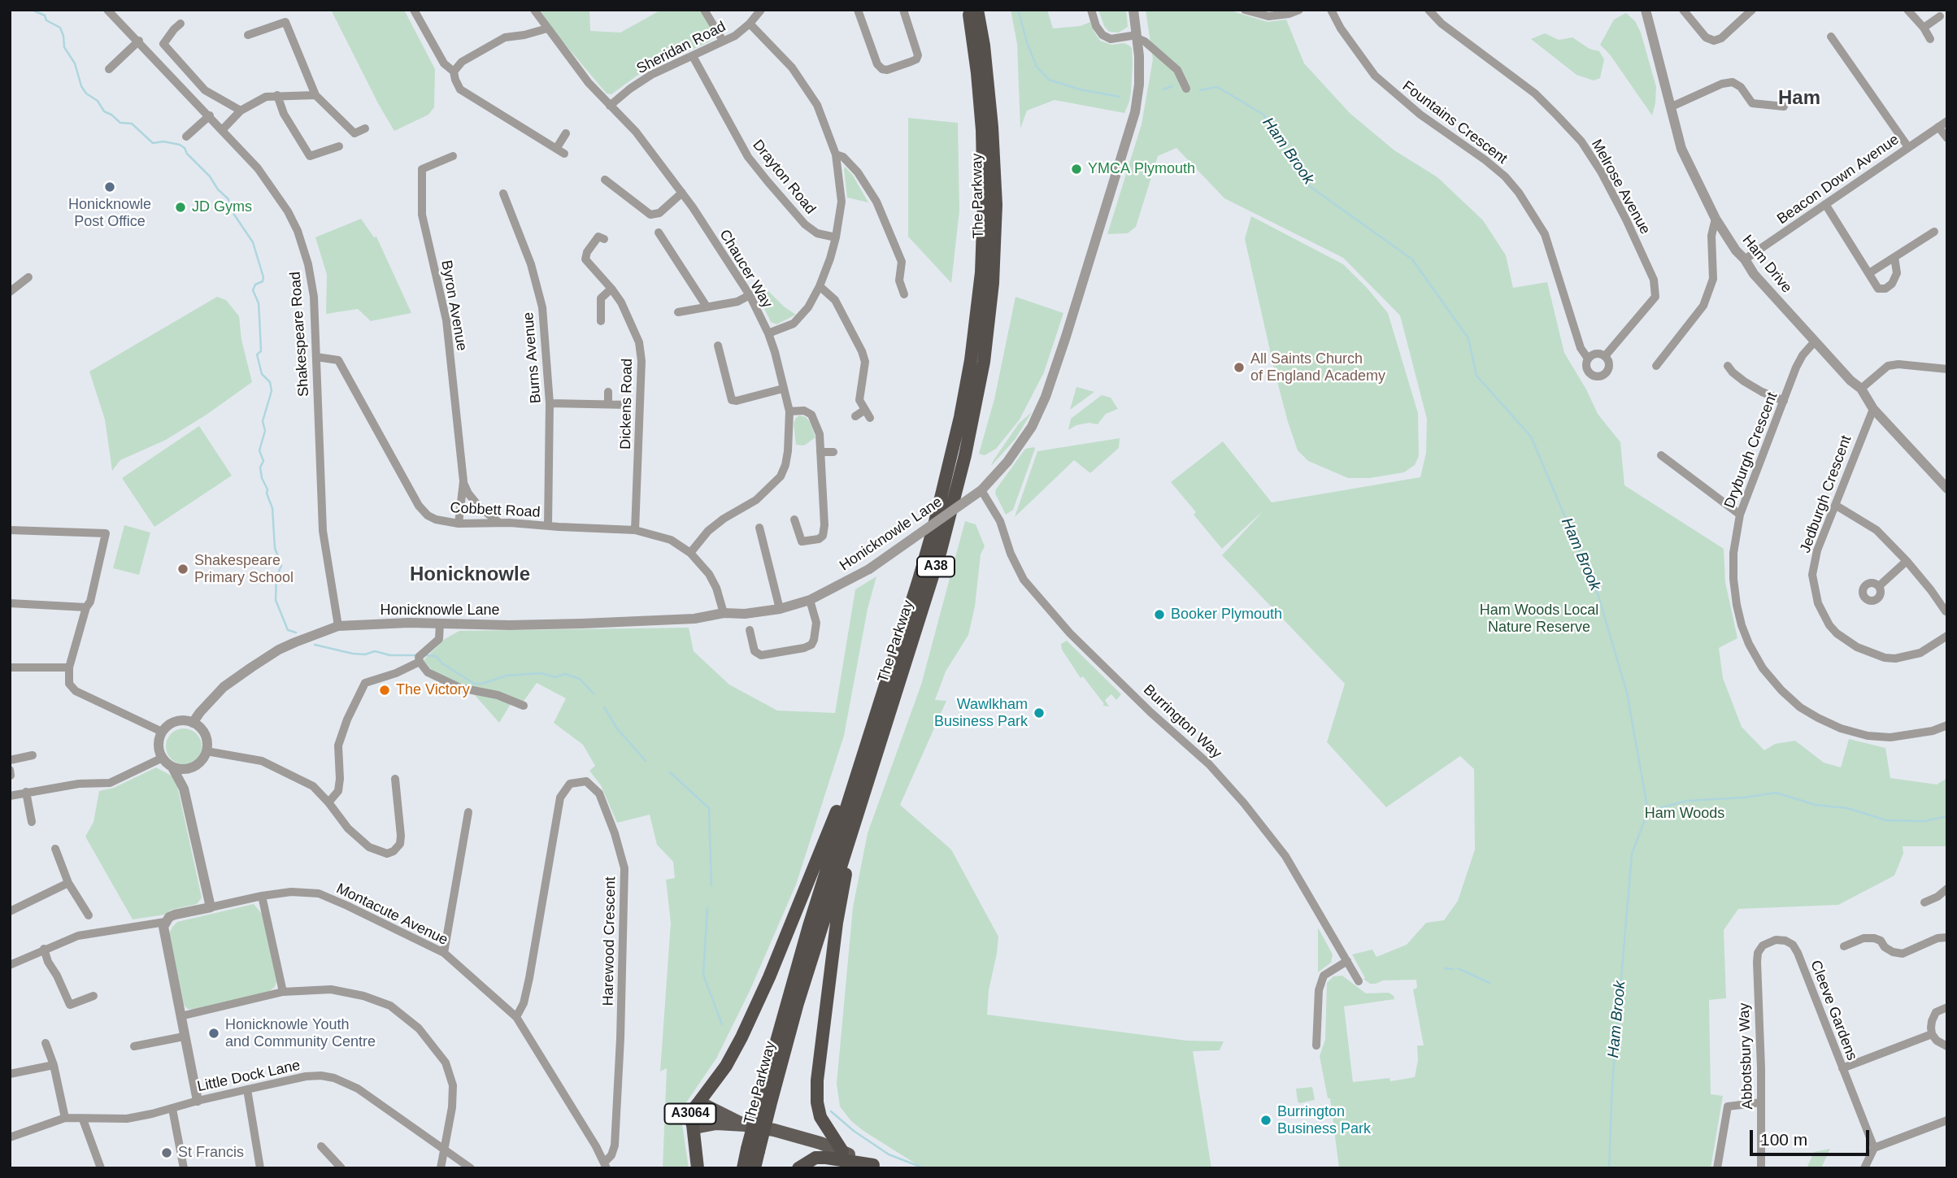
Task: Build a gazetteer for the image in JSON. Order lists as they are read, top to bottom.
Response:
{
  "streets": {
    "highway": ["The Parkway", "A38"],
    "main road": ["A3064"],
    "street": [
      "Sheridan Road",
      "Fountains Crescent",
      "Drayton Road",
      "Beacon Down Avenue",
      "Melrose Avenue",
      "Ham Drive",
      "Chaucer Way",
      "Byron Avenue",
      "Shakespeare Road",
      "Burns Avenue",
      "Dickens Road",
      "Dryburgh Crescent",
      "Jedburgh Crescent",
      "Cobbett Road",
      "Honicknowle Lane",
      "Burrington Way",
      "Montacute Avenue",
      "Harewood Crescent",
      "Cleeve Gardens",
      "Abbotsbury Way",
      "Little Dock Lane"
    ]
  },
  "crossings": [
    ["Sheridan Road", "Drayton Road"],
    ["Sheridan Road", "Chaucer Way"],
    ["Fountains Crescent", "Melrose Avenue"],
    ["Beacon Down Avenue", "Ham Drive"],
    ["The Parkway", "A38"],
    ["Ham Drive", "Dryburgh Crescent"],
    ["Ham Drive", "Jedburgh Crescent"],
    ["Chaucer Way", "Cobbett Road"],
    ["Byron Avenue", "Cobbett Road"],
    ["Shakespeare Road", "Cobbett Road"],
    ["Shakespeare Road", "Honicknowle Lane"],
    ["Burns Avenue", "Cobbett Road"],
    ["Dickens Road", "Cobbett Road"],
    ["Cobbett Road", "Honicknowle Lane"],
    ["Honicknowle Lane", "Burrington Way"],
    ["A38", "A3064"],
    ["Montacute Avenue", "Harewood Crescent"],
    ["Cleeve Gardens", "Abbotsbury Way"]
  ],
  "districts": ["Ham", "Honicknowle"],
  "water": ["Ham Brook"],
  "parks": ["Ham Woods Local Nature Reserve", "Ham Woods"],
  "places": [
    "YMCA Plymouth",
    "Honicknowle Post Office",
    "JD Gyms",
    "All Saints Church of England Academy",
    "Shakespeare Primary School",
    "Booker Plymouth",
    "The Victory",
    "Wawlkham Business Park",
    "Honicknowle Youth and Community Centre",
    "Burrington Business Park",
    "St Francis"
  ],
  "scale_bar": "100 m"
}
